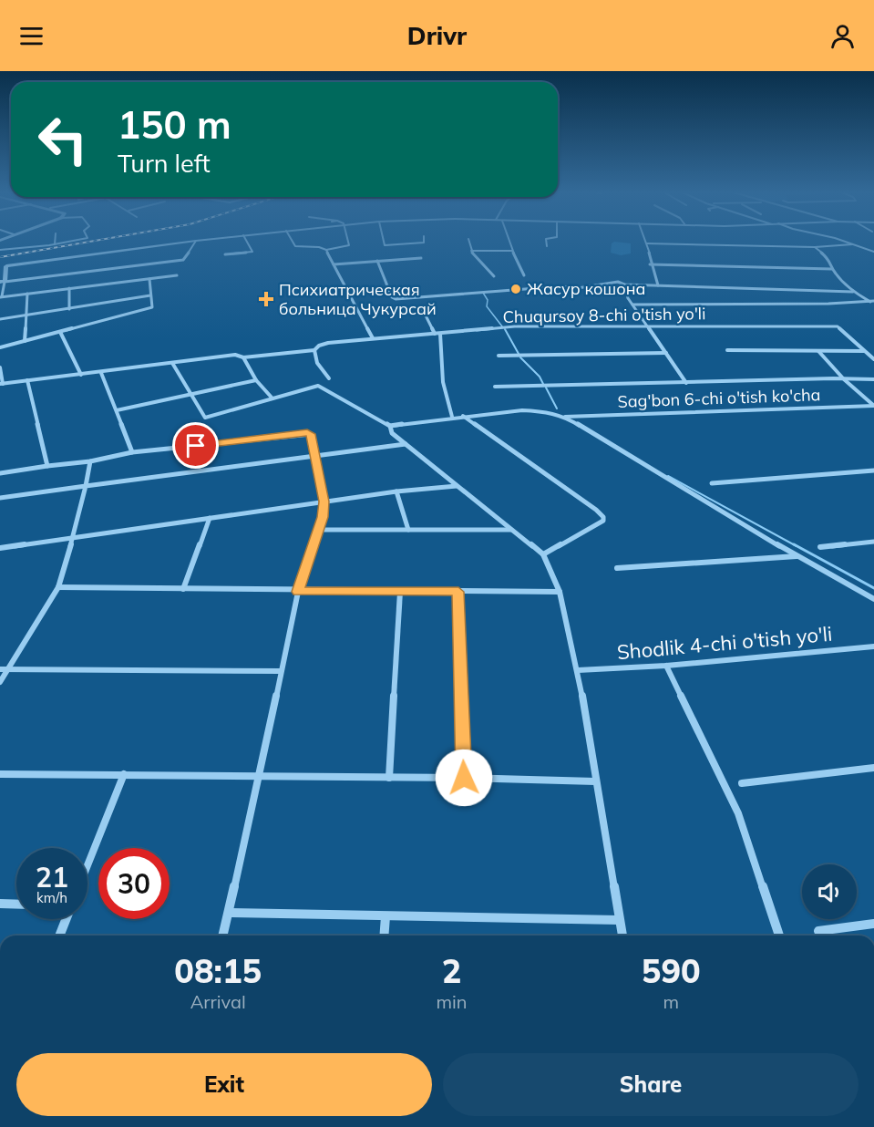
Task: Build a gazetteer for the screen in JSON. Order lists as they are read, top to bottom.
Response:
{
  "streets": {
    "street": ["Chuqursoy 8-chi o'tish yo'li", "Sag'bon 6-chi o'tish ko'cha", "Shodlik 4-chi o'tish yo'li"]
  },
  "places": {
    "other": ["Жасур кошона"],
    "health": ["Психиатрическая больница Чукурсай"]
  },
  "page": {
    "header": "Drivr",
    "turn": ["150 m", "Turn left"],
    "speed": "21 km/h",
    "limit": "30",
    "eta": [
      "08:15",
      "Arrival",
      "2",
      "min",
      "590",
      "m"
    ],
    "buttons": ["Exit", "Share"]
  }
}
